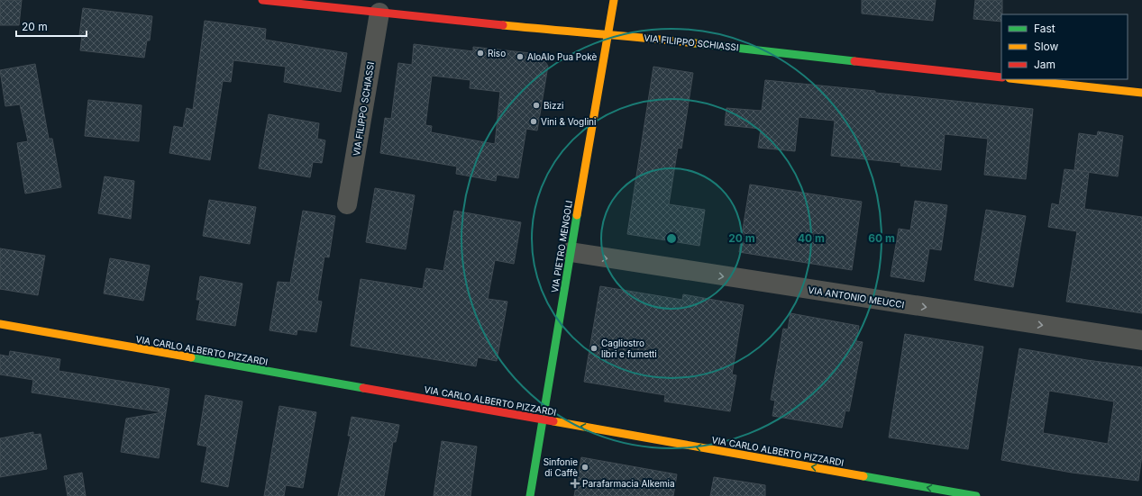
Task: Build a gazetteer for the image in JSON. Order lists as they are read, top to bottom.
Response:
{
  "streets": {
    "street": [
      "VIA FILIPPO SCHIASSI",
      "VIA PIETRO MENGOLI",
      "VIA ANTONIO MEUCCI",
      "VIA CARLO ALBERTO PIZZARDI"
    ]
  },
  "crossings": [
    ["VIA FILIPPO SCHIASSI", "VIA PIETRO MENGOLI"],
    ["VIA PIETRO MENGOLI", "VIA ANTONIO MEUCCI"],
    ["VIA PIETRO MENGOLI", "VIA CARLO ALBERTO PIZZARDI"]
  ],
  "one_way": ["VIA ANTONIO MEUCCI", "VIA CARLO ALBERTO PIZZARDI"],
  "places": {
    "other": [
      "Riso",
      "AloAlo Pua Pokè",
      "Bizzi",
      "Vini & Voglini",
      "Cagliostro libri e fumetti",
      "Sinfonie di Caffè"
    ],
    "health": ["Parafarmacia Alkemia"]
  },
  "legend": ["Fast", "Slow", "Jam"],
  "scale_bar": "20 m",
  "rings": ["20 m", "40 m", "60 m"]
}
